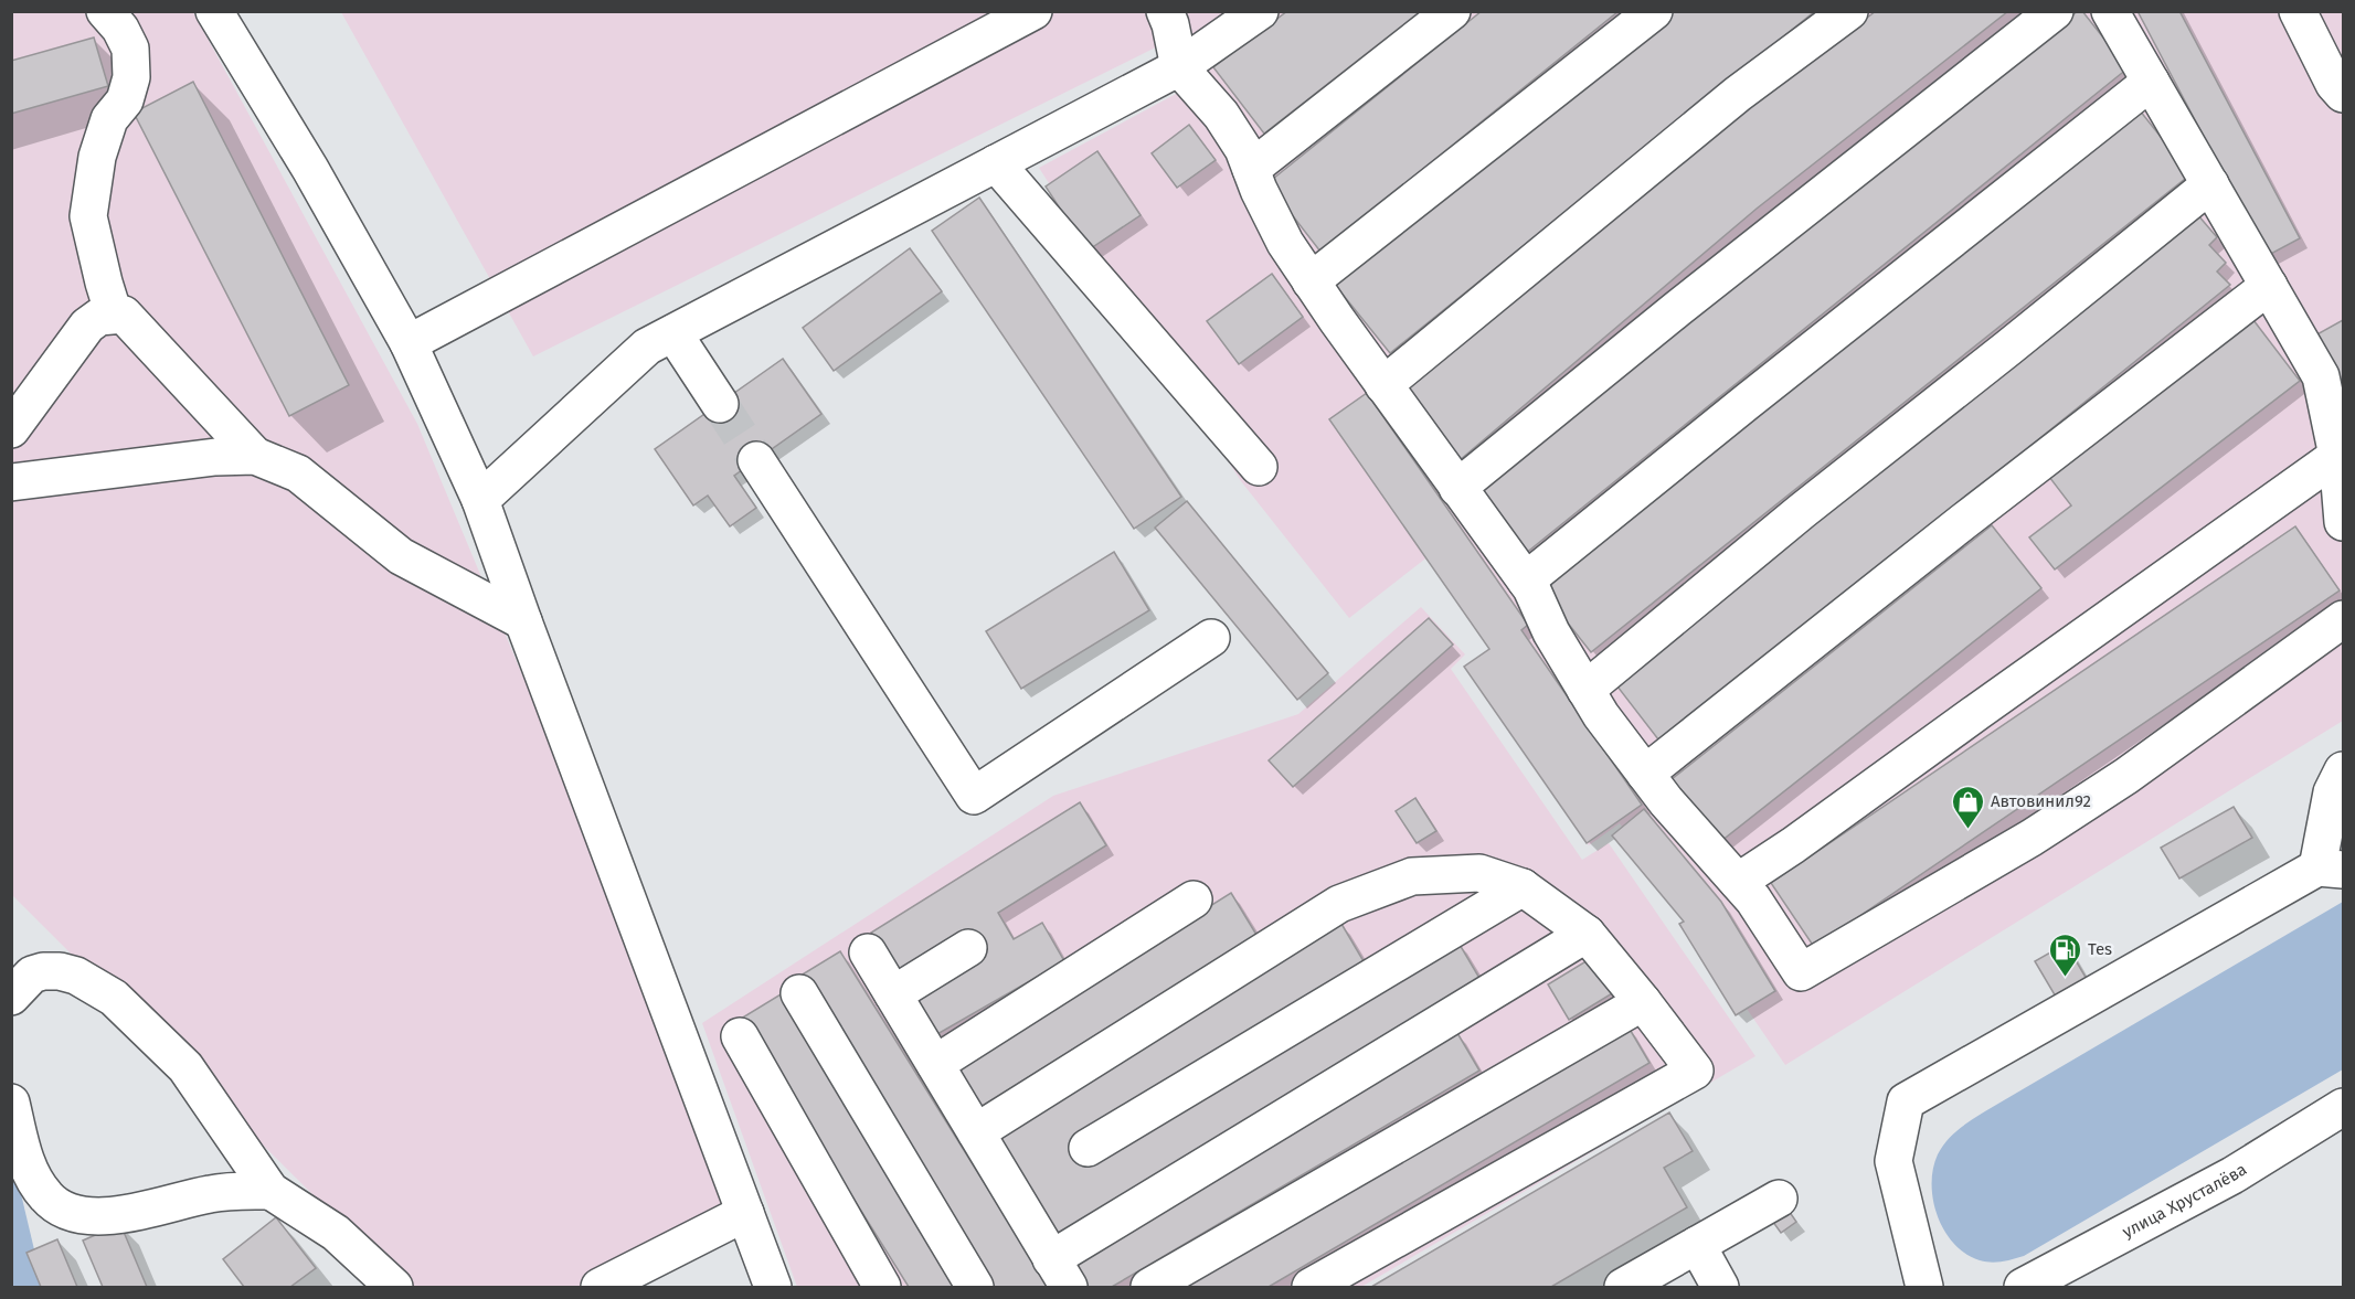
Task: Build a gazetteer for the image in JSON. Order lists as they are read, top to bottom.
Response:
{
  "streets": {
    "main road": ["улица Хрусталёва"]
  },
  "places": {
    "shop": ["Автовинил92"],
    "fuel station": ["Tes"]
  }
}
